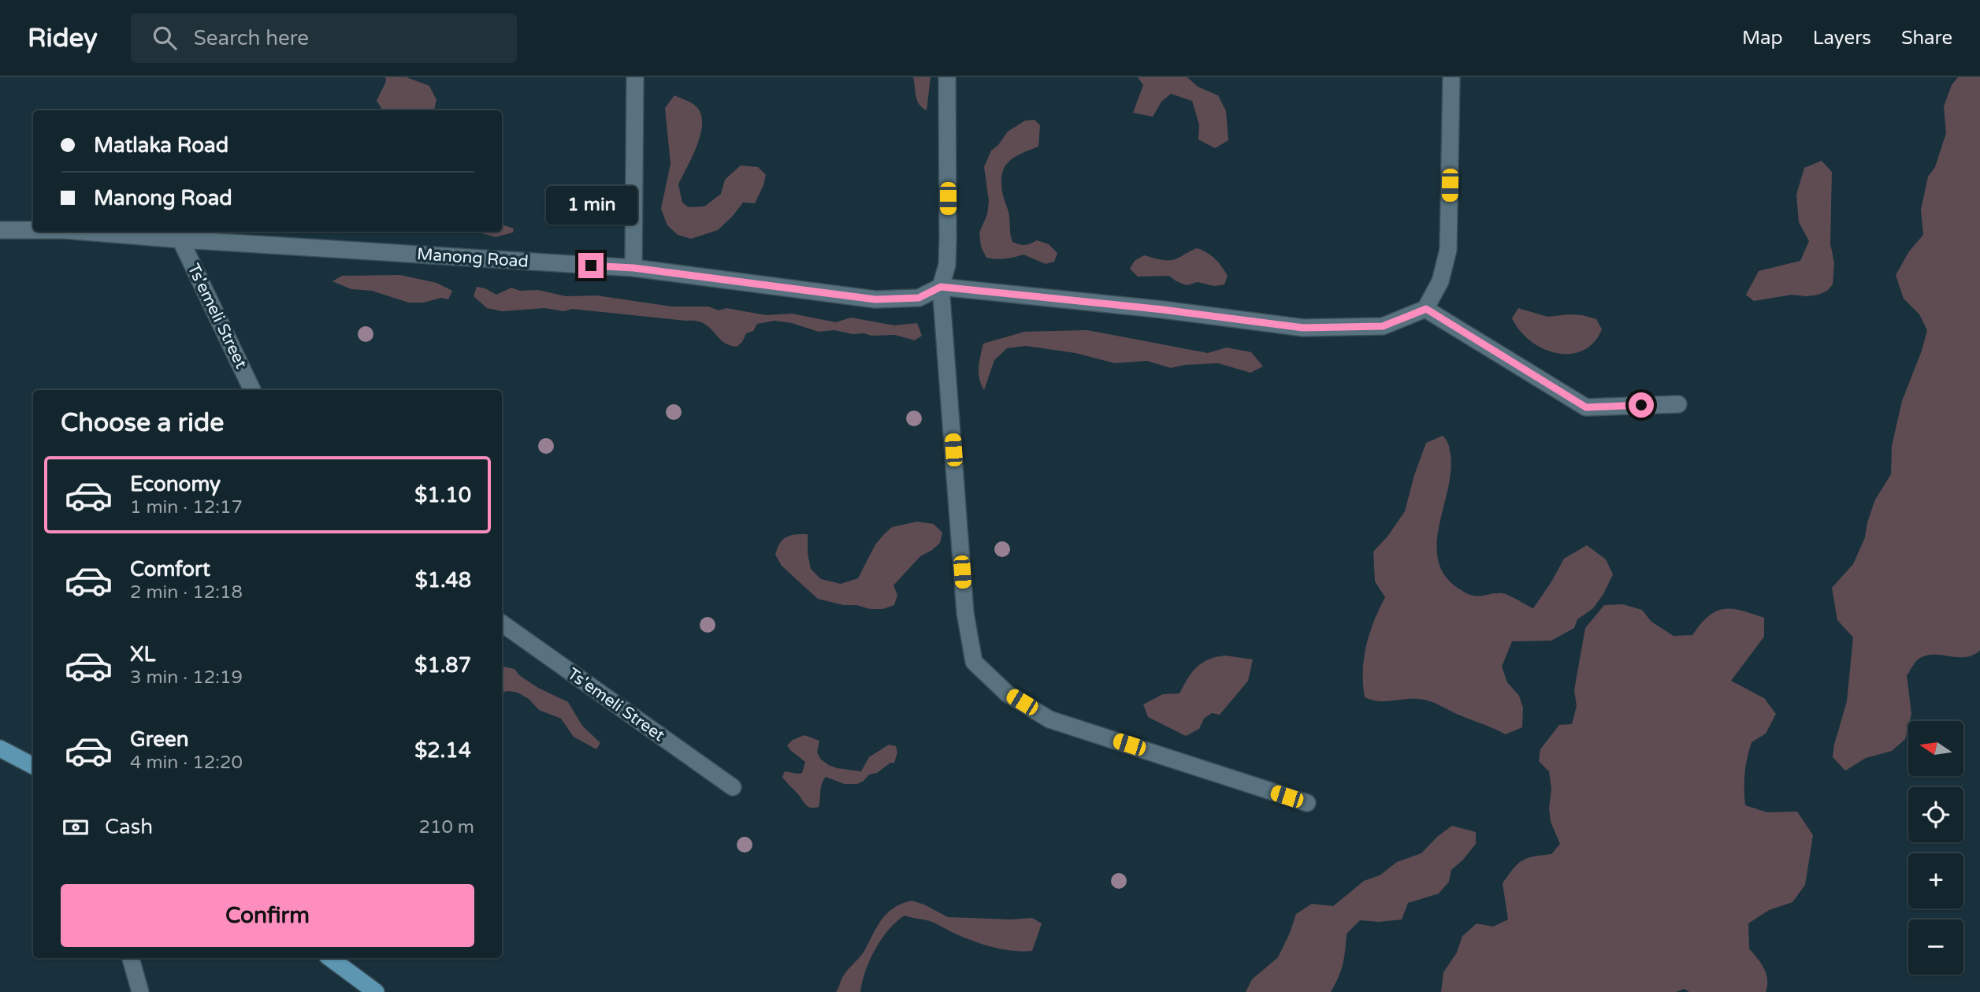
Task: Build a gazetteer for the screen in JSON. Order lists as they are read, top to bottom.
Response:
{
  "streets": {
    "street": ["Manong Road", "Ts'emeli Street"]
  },
  "crossings": [
    ["Manong Road", "Ts'emeli Street"]
  ],
  "north": "left",
  "page": {
    "header": "Ridey",
    "search": "Search here",
    "nav": ["Map", "Layers", "Share"],
    "banner": ["Matlaka Road", "Manong Road"],
    "bubble": "1 min",
    "heading": "Choose a ride",
    "list": [
      {
        "name": "Economy",
        "note": "1 min · 12:17",
        "value": "$1.10"
      },
      {
        "name": "Comfort",
        "note": "2 min · 12:18",
        "value": "$1.48"
      },
      {
        "name": "XL",
        "note": "3 min · 12:19",
        "value": "$1.87"
      },
      {
        "name": "Green",
        "note": "4 min · 12:20",
        "value": "$2.14"
      }
    ],
    "map_buttons": ["+", "−"],
    "pay": ["Cash", "210 m"],
    "buttons": "Confirm"
  }
}
